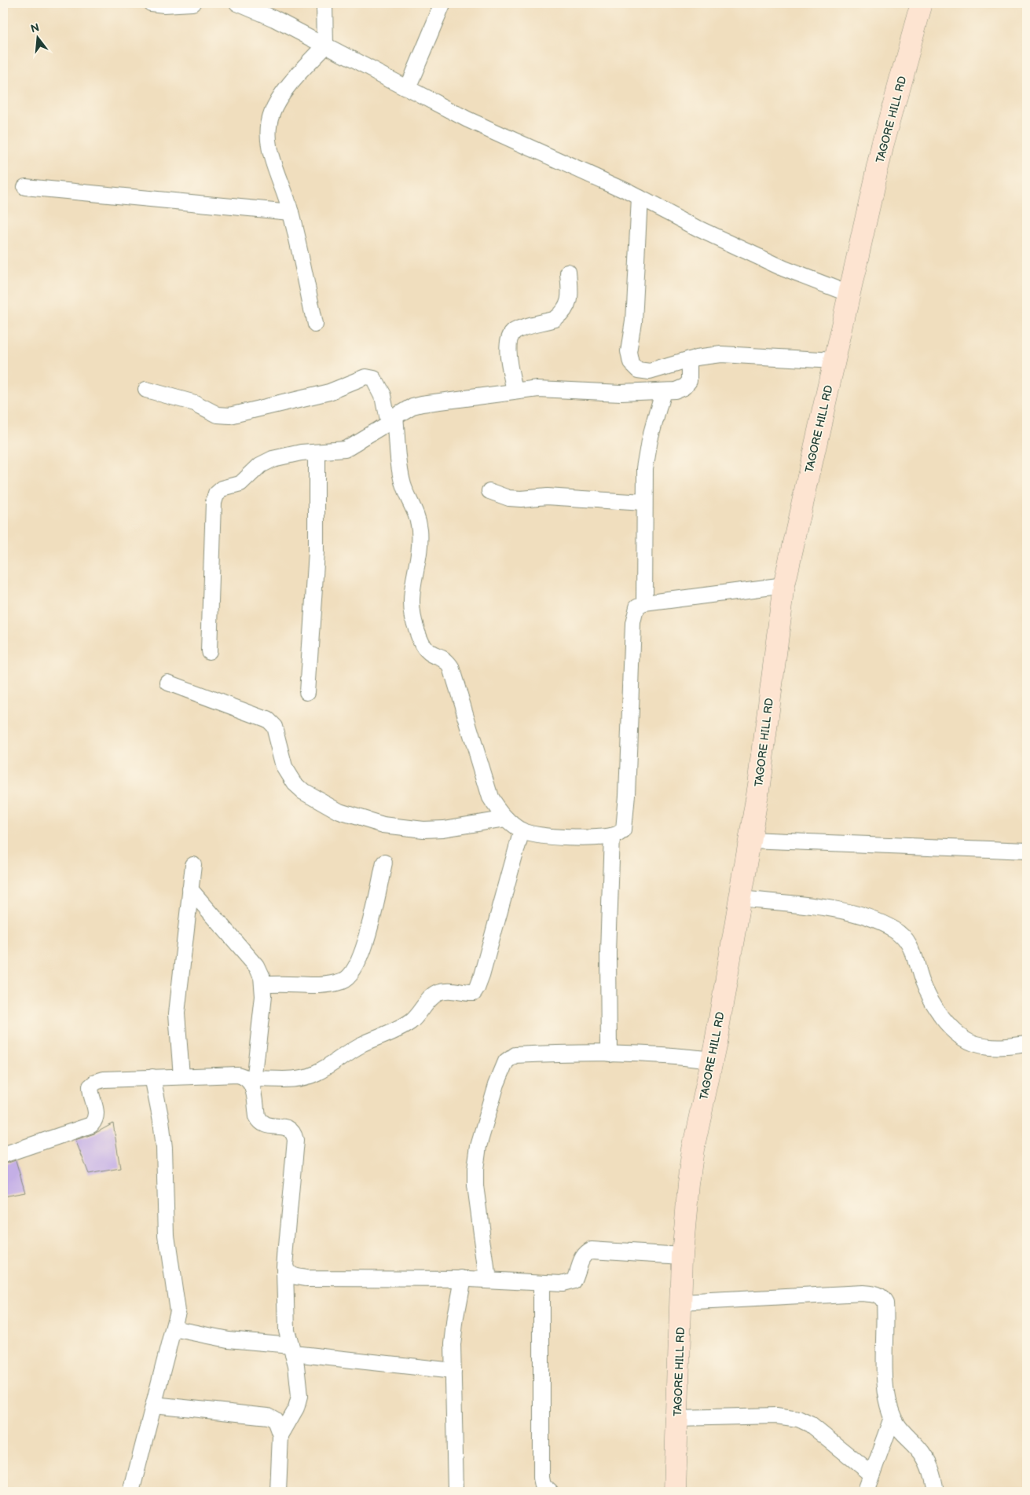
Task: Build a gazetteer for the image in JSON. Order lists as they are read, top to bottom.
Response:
{
  "streets": {
    "main road": ["TAGORE HILL RD"]
  },
  "north": "top"
}
